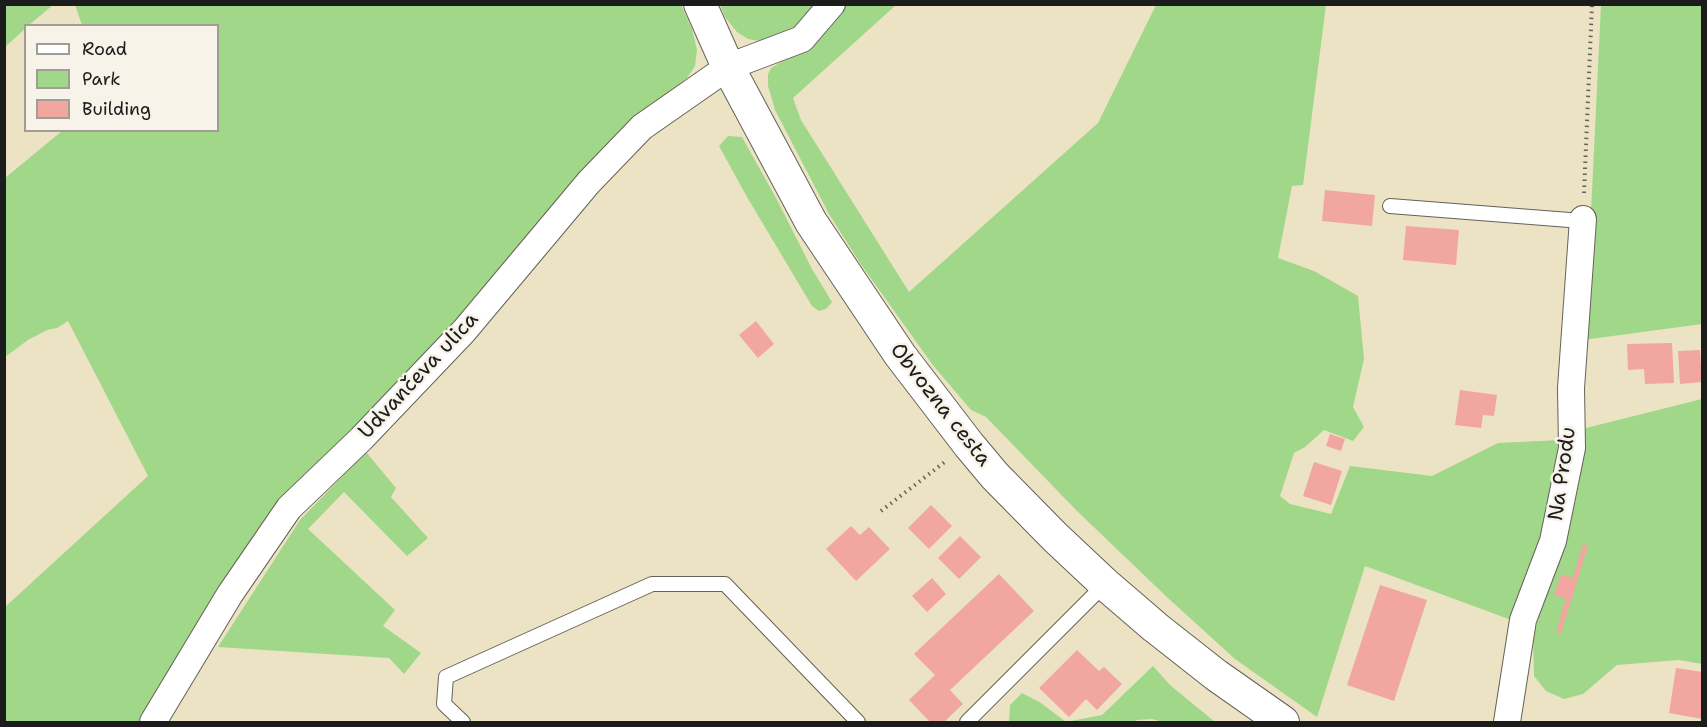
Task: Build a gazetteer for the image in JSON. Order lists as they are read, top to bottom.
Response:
{
  "streets": {
    "street": ["Udvančeva ulica", "Obvozna cesta", "Na Produ"]
  },
  "crossings": [
    ["Udvančeva ulica", "Obvozna cesta"]
  ],
  "legend": ["Road", "Park", "Building"]
}
